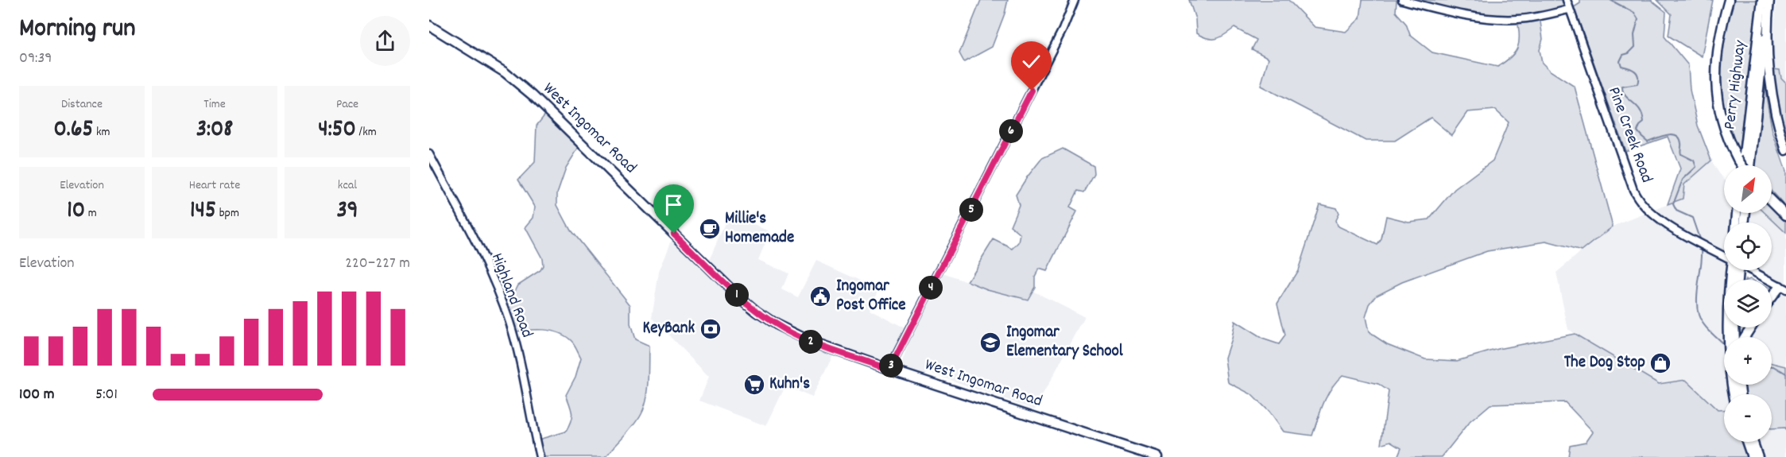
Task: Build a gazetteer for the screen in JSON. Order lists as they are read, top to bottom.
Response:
{
  "streets": {
    "main road": ["Perry Highway", "West Ingomar Road"],
    "street": ["Pine Creek Road", "Highland Road"]
  },
  "places": {
    "cafe": ["Millie's Homemade"],
    "public building": ["Ingomar Post Office"],
    "bank": ["KeyBank"],
    "school or university": ["Ingomar Elementary School"],
    "shop": ["The Dog Stop"],
    "supermarket": ["Kuhn's"]
  },
  "north": "top right",
  "page": {
    "heading": ["Morning run", "09:39"],
    "stats": [
      ["Distance", "0.65 km"],
      ["Time", "3:08"],
      ["Pace", "4:50 /km"],
      ["Elevation", "10 m"],
      ["Heart rate", "145 bpm"],
      ["kcal", "39"]
    ],
    "pins": [
      "6",
      "5",
      "4",
      "1",
      "2",
      "3"
    ],
    "map_buttons": ["+", "−"],
    "chart": ["Elevation", "220–227 m"],
    "list": [
      {
        "name": "100 m",
        "note": "5:01"
      }
    ]
  }
}
